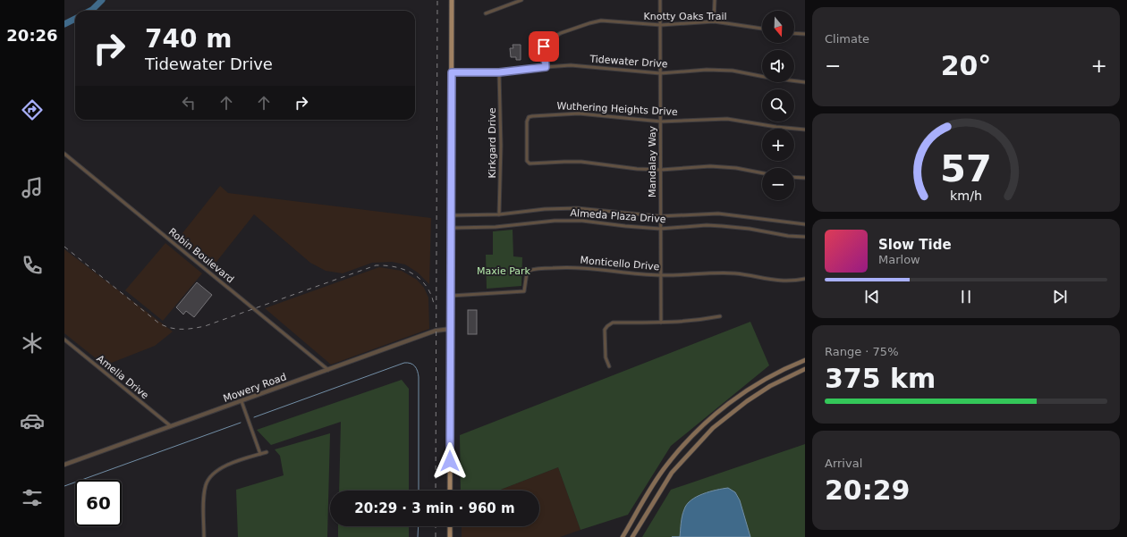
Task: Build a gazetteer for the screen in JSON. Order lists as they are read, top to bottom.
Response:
{
  "streets": {
    "street": [
      "Knotty Oaks Trail",
      "Tidewater Drive",
      "Wuthering Heights Drive",
      "Kirkgard Drive",
      "Mandalay Way",
      "Almeda Plaza Drive",
      "Robin Boulevard",
      "Monticello Drive",
      "Amelia Drive",
      "Mowery Road"
    ]
  },
  "crossings": [
    ["Knotty Oaks Trail", "Tidewater Drive"],
    ["Knotty Oaks Trail", "Mandalay Way"],
    ["Tidewater Drive", "Kirkgard Drive"],
    ["Tidewater Drive", "Mandalay Way"],
    ["Wuthering Heights Drive", "Mandalay Way"],
    ["Kirkgard Drive", "Almeda Plaza Drive"],
    ["Mandalay Way", "Almeda Plaza Drive"],
    ["Mandalay Way", "Monticello Drive"],
    ["Robin Boulevard", "Mowery Road"],
    ["Amelia Drive", "Mowery Road"]
  ],
  "parks": ["Maxie Park"],
  "north": "bottom",
  "page": {
    "tabs": "20:26",
    "tile": [
      "Climate",
      ["Range · 75%", "375 km"],
      ["Arrival", "20:29"]
    ],
    "map_buttons": ["+", "−"],
    "turn": ["740 m", "Tidewater Drive"],
    "heat": ["−", "20°", "+"],
    "song": ["Slow Tide", "Marlow"],
    "limit": "60",
    "trip": "20:29 · 3 min · 960 m",
    "gauge": ["57", "km/h"]
  }
}
